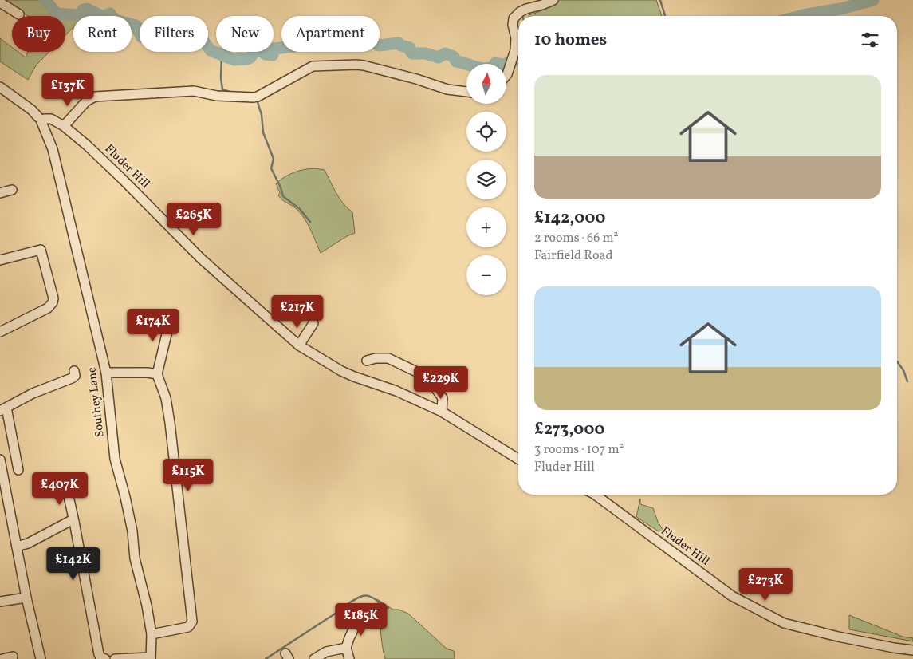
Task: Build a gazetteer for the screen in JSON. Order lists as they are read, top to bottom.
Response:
{
  "streets": {
    "street": ["Fluder Hill", "Southey Lane"]
  },
  "crossings": [
    ["Fluder Hill", "Southey Lane"]
  ],
  "north": "top",
  "page": {
    "chip": [
      "Buy",
      "Rent",
      "Filters",
      "New",
      "Apartment"
    ],
    "heading": "10 homes",
    "map_buttons": ["+", "−"],
    "list": [
      {
        "name": "£142,000",
        "note": "2 rooms · 66 m² · Fairfield Road"
      },
      {
        "name": "£273,000",
        "note": "3 rooms · 107 m² · Fluder Hill"
      }
    ],
    "price": [
      "£137K",
      "£265K",
      "£217K",
      "£174K",
      "£229K",
      "£115K",
      "£407K",
      "£142K",
      "£273K",
      "£185K"
    ]
  }
}
